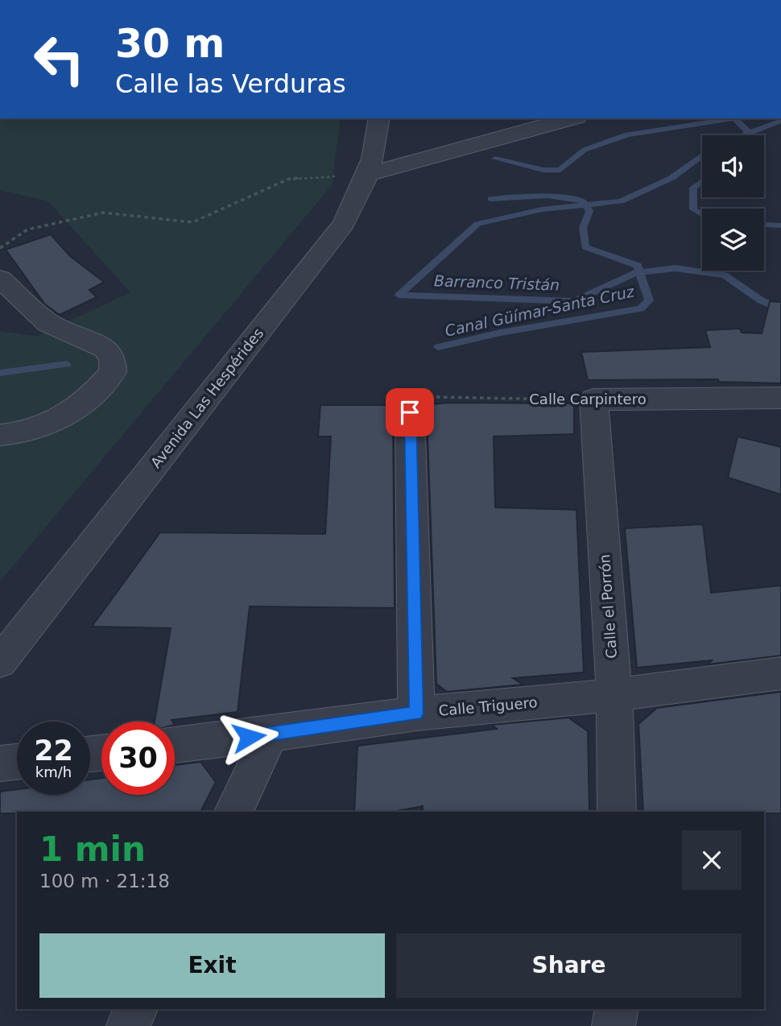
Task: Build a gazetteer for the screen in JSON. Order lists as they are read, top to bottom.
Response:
{
  "streets": {
    "street": [
      "Avenida Las Hespérides",
      "Calle Carpintero",
      "Calle el Porrón",
      "Calle Triguero"
    ]
  },
  "crossings": [
    ["Calle Carpintero", "Calle el Porrón"],
    ["Calle el Porrón", "Calle Triguero"]
  ],
  "water": ["Barranco Tristán", "Canal Güímar-Santa Cruz"],
  "page": {
    "turn": ["30 m", "Calle las Verduras"],
    "speed": "22 km/h",
    "limit": "30",
    "heading": ["1 min", "100 m · 21:18"],
    "buttons": ["Exit", "Share"]
  }
}
